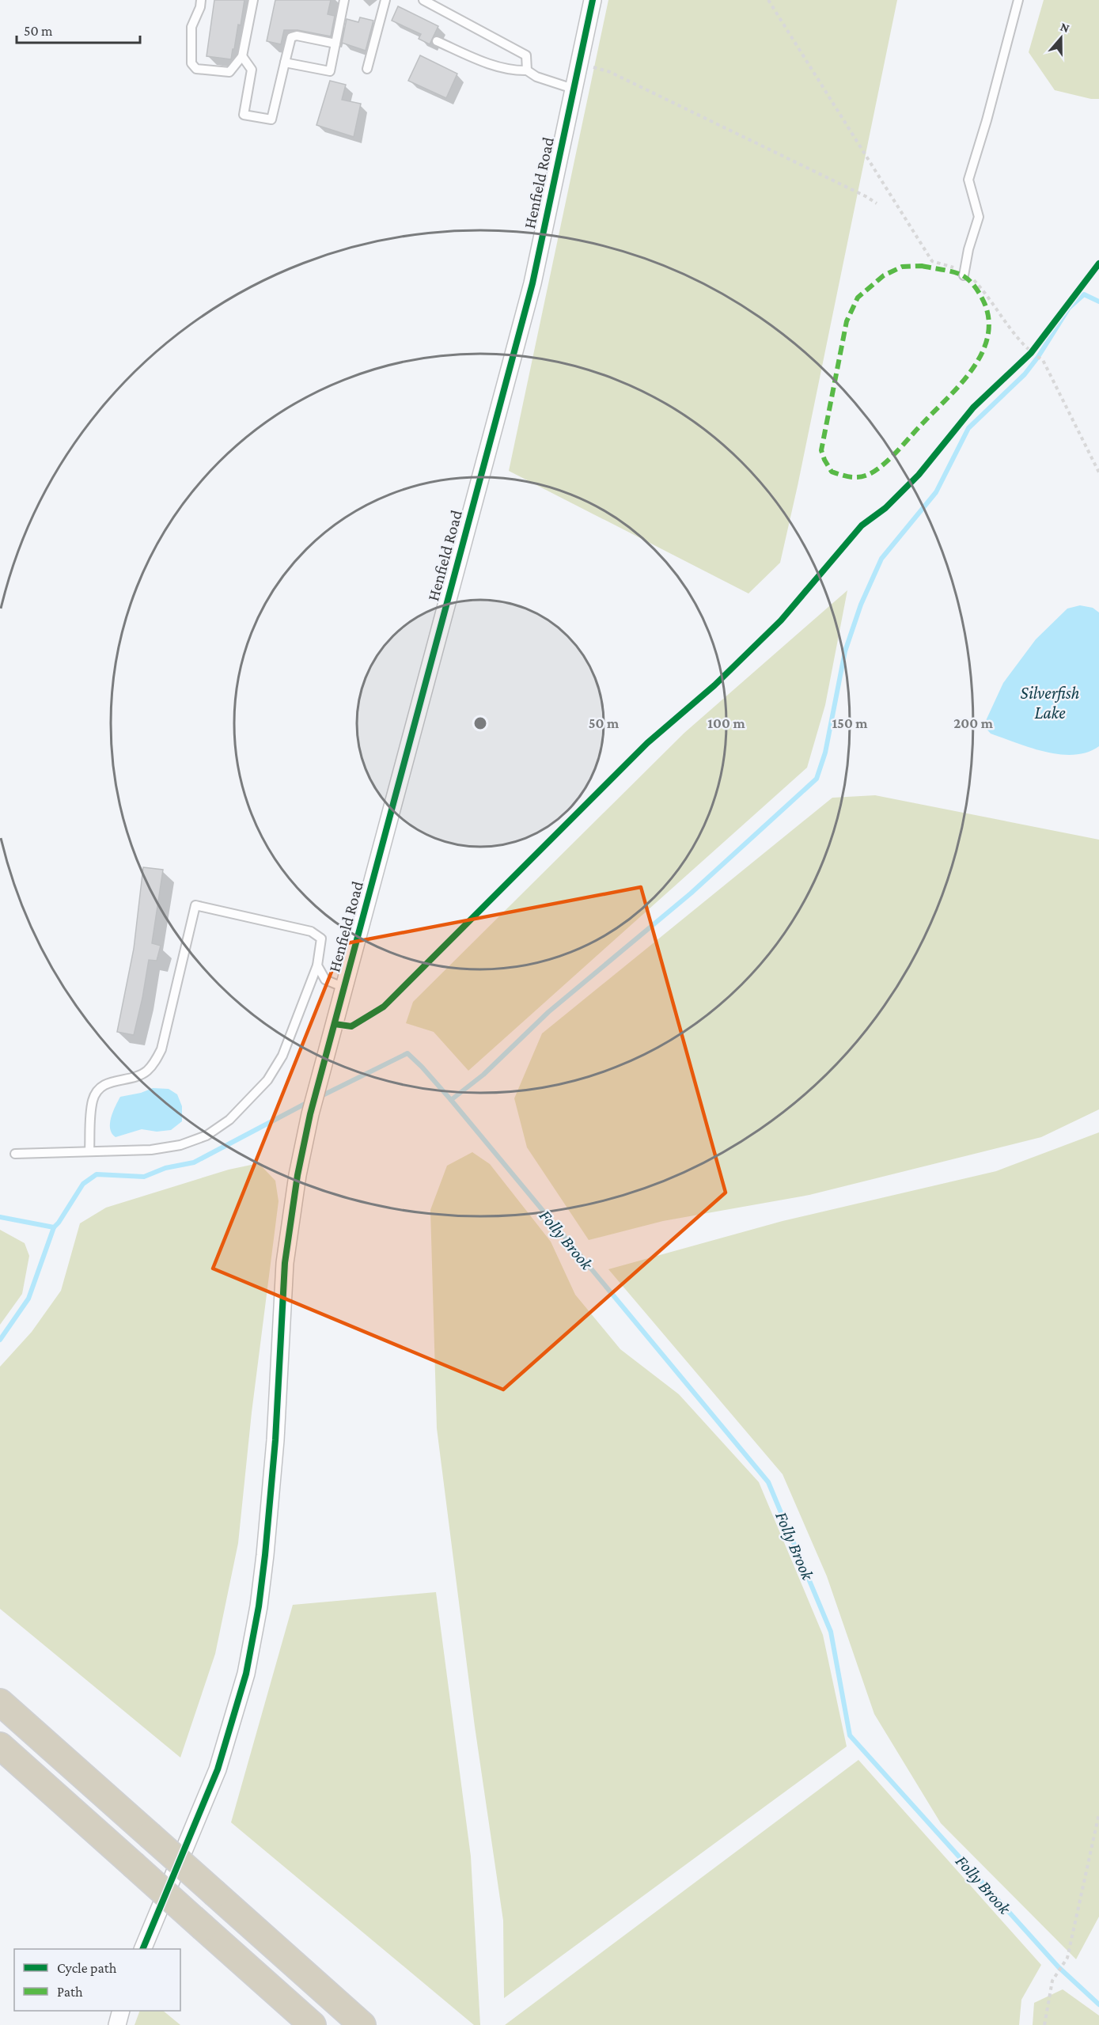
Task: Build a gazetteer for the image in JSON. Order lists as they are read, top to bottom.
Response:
{
  "streets": {
    "street": ["Henfield Road"]
  },
  "water": ["Silverfish Lake", "Folly Brook"],
  "legend": ["Cycle path", "Path"],
  "scale_bar": "50 m",
  "north": "top",
  "rings": [
    "50 m",
    "100 m",
    "150 m",
    "200 m"
  ]
}
